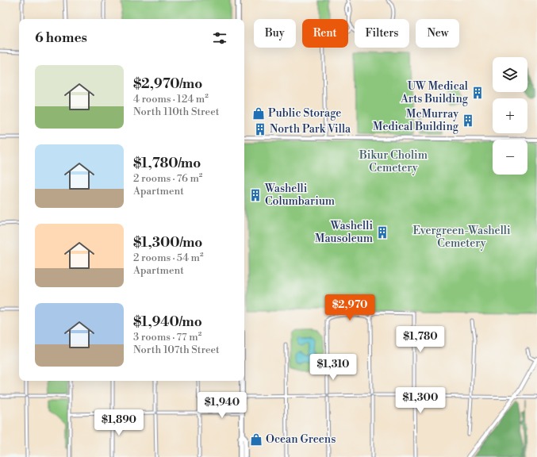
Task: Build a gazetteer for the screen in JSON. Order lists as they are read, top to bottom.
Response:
{
  "parks": ["Bikur Cholim Cemetery", "Evergreen-Washelli Cemetery"],
  "places": {
    "building": [
      "UW Medical Arts Building",
      "McMurray Medical Building",
      "North Park Villa",
      "Washelli Columbarium",
      "Washelli Mausoleum"
    ],
    "shop": ["Public Storage", "Ocean Greens"]
  },
  "page": {
    "chip": [
      "Buy",
      "Rent",
      "Filters",
      "New"
    ],
    "heading": "6 homes",
    "map_buttons": ["+", "−"],
    "list": [
      {
        "name": "$2,970/mo",
        "note": "4 rooms · 124 m² · North 110th Street"
      },
      {
        "name": "$1,780/mo",
        "note": "2 rooms · 76 m² · Apartment"
      },
      {
        "name": "$1,300/mo",
        "note": "2 rooms · 54 m² · Apartment"
      },
      {
        "name": "$1,940/mo",
        "note": "3 rooms · 77 m² · North 107th Street"
      }
    ],
    "price": [
      "$2,970",
      "$1,780",
      "$1,310",
      "$1,300",
      "$1,940",
      "$1,890"
    ]
  }
}
